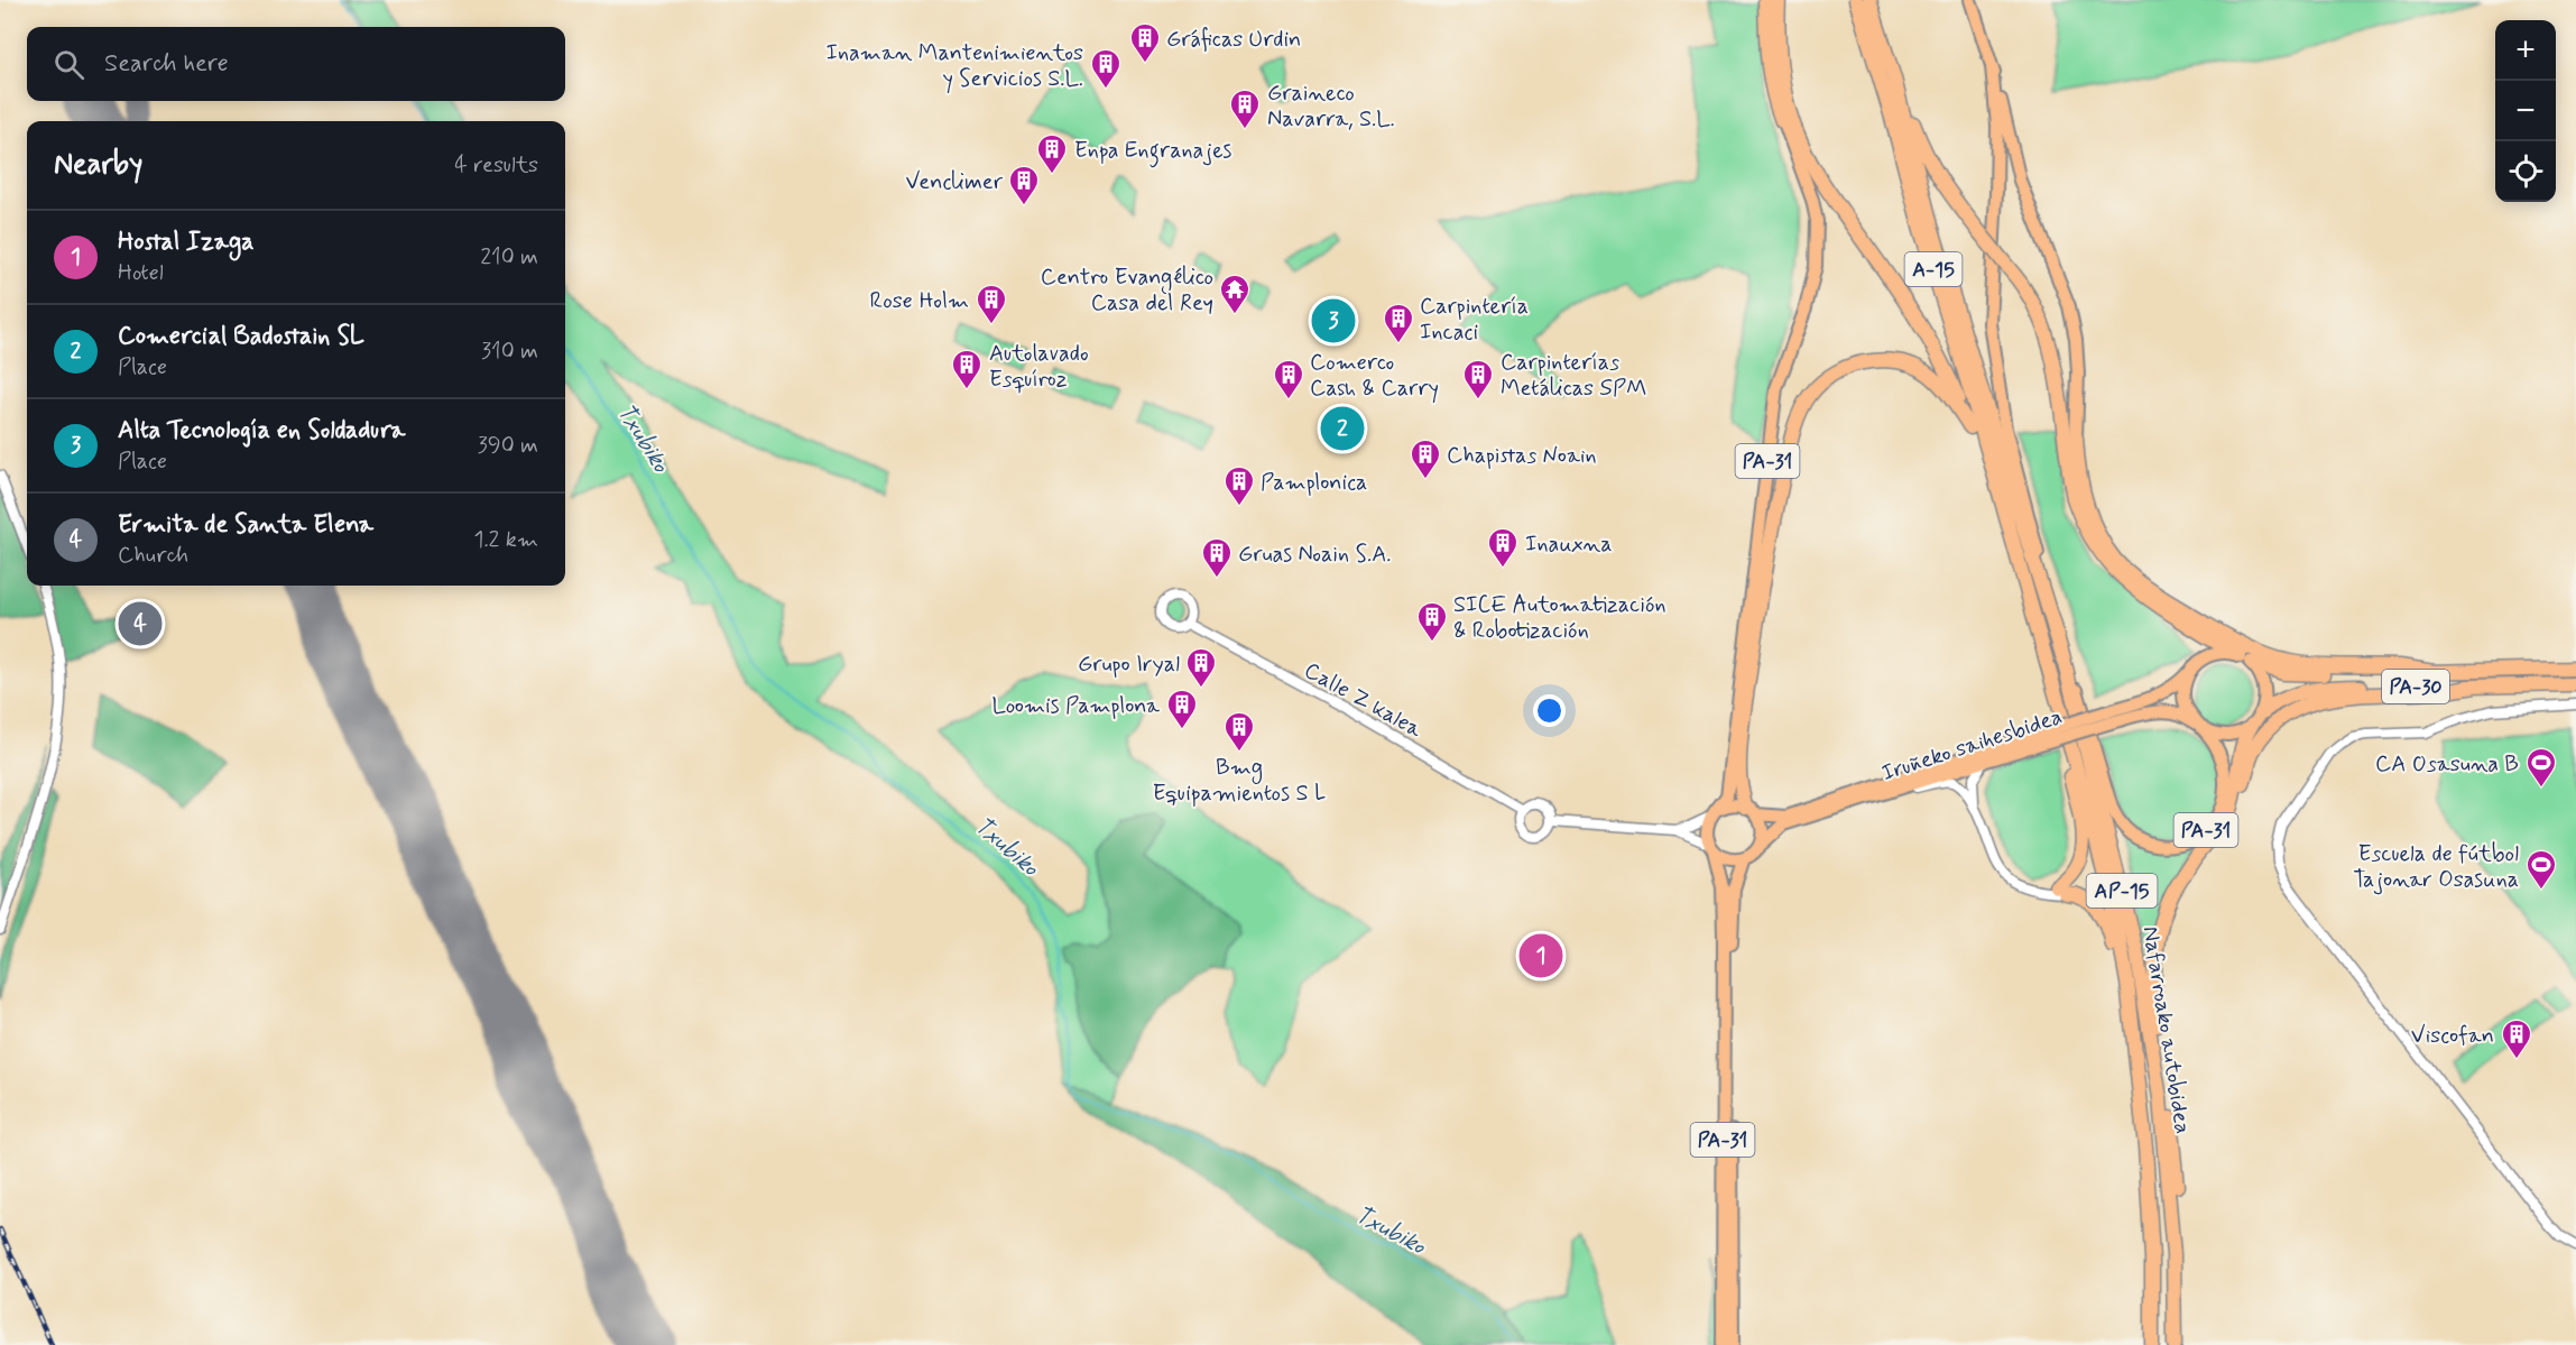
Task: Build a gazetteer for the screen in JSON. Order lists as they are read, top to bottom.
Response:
{
  "streets": {
    "highway": [
      "A-15",
      "PA-31",
      "PA-30",
      "Iruñeko saihesbidea",
      "AP-15",
      "Nafarroako autobidea"
    ],
    "street": ["Calle Z kalea"]
  },
  "crossings": [
    ["A-15", "Nafarroako autobidea"],
    ["PA-31", "PA-30"],
    ["PA-31", "Iruñeko saihesbidea"],
    ["PA-30", "Iruñeko saihesbidea"]
  ],
  "water": ["Txubiko"],
  "places": {
    "building": [
      "Gráficas Urdin",
      "Inaman Mantenimientos y Servicios S.L.",
      "Graineco Navarra, S.L.",
      "Enpa Engranajes",
      "Venclimer",
      "Rose Holm",
      "Carpintería Incaci",
      "Autolavado Esquíroz",
      "Comerco Cash & Carry",
      "Carpinterías Metálicas SPM",
      "Chapistas Noain",
      "Pamplonica",
      "Inauxna",
      "Gruas Noain S.A.",
      "SICE Automatización & Robotización",
      "Grupo Iryal",
      "Loomis Pamplona",
      "Bmg Equipamientos S L",
      "Viscofan"
    ],
    "temple": ["Centro Evangélico Casa del Rey"],
    "sports": ["CA Osasuna B", "Escuela de fútbol Tajonar Osasuna"]
  },
  "page": {
    "map_buttons": ["+", "−"],
    "search": "Search here",
    "heading": ["Nearby", "4 results"],
    "list": [
      {
        "mark": "1",
        "name": "Hostal Izaga",
        "note": "Hotel",
        "value": "210 m"
      },
      {
        "mark": "2",
        "name": "Comercial Badostain SL",
        "note": "Place",
        "value": "310 m"
      },
      {
        "mark": "3",
        "name": "Alta Tecnología en Soldadura",
        "note": "Place",
        "value": "390 m"
      },
      {
        "mark": "4",
        "name": "Ermita de Santa Elena",
        "note": "Church",
        "value": "1.2 km"
      }
    ],
    "pins": [
      "3",
      "2",
      "4",
      "1"
    ]
  }
}
